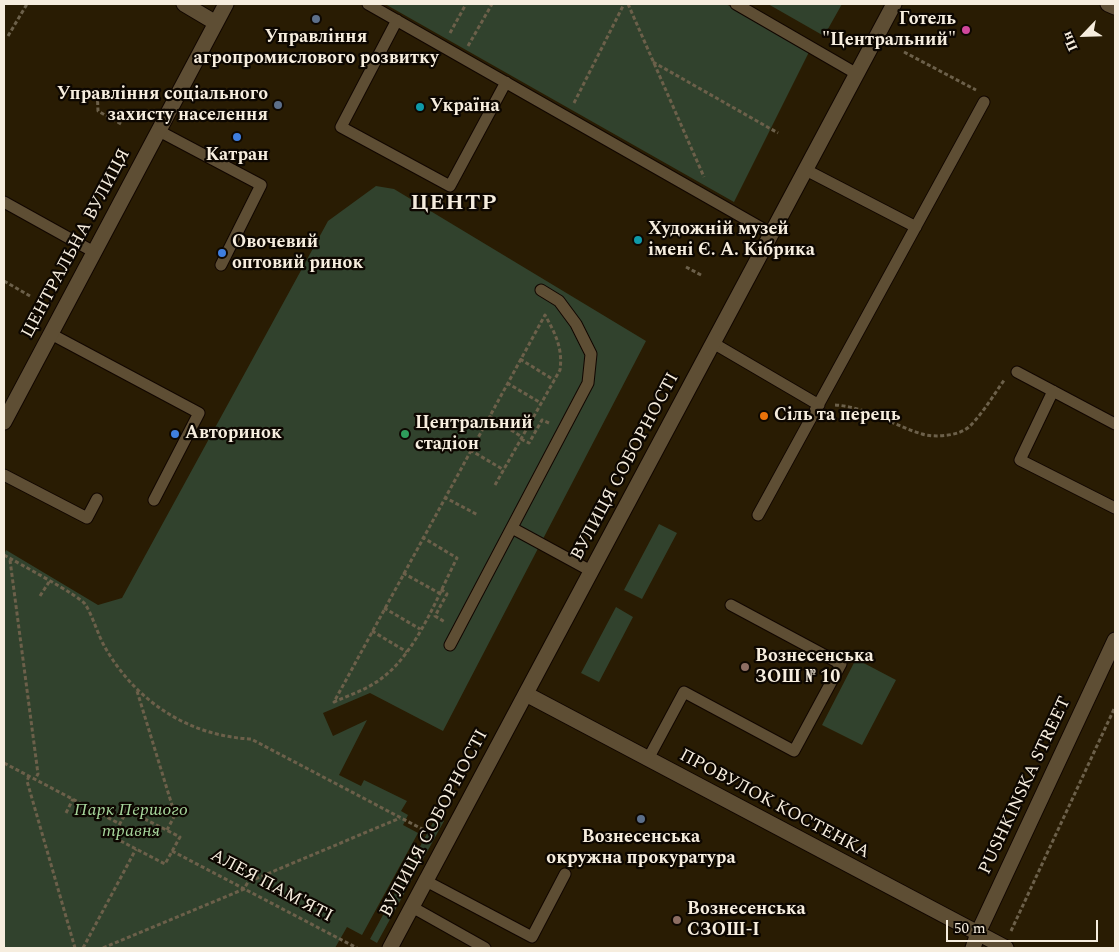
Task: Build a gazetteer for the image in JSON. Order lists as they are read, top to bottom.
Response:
{
  "streets": {
    "street": [
      "ЦЕНТРАЛЬНА ВУЛИЦЯ",
      "ВУЛИЦЯ СОБОРНОСТІ",
      "PUSHKINSKA STREET",
      "ПРОВУЛОК КОСТЕНКА"
    ],
    "path": ["АЛЕЯ ПАМ'ЯТІ"]
  },
  "crossings": [
    ["ВУЛИЦЯ СОБОРНОСТІ", "ПРОВУЛОК КОСТЕНКА"],
    ["PUSHKINSKA STREET", "ПРОВУЛОК КОСТЕНКА"]
  ],
  "districts": ["ЦЕНТР"],
  "parks": ["Парк Першого травня"],
  "places": [
    "Управління агропромислового розвитку",
    "Готель \"Центральний\"",
    "Управління соціального захисту населення",
    "Україна",
    "Катран",
    "Художній музей імені Є. А. Кібрика",
    "Овочевий оптовий ринок",
    "Сіль та перець",
    "Авторинок",
    "Центральний стадіон",
    "Вознесенська ЗОШ № 10",
    "Вознесенська окружна прокуратура",
    "Вознесенська СЗОШ-І"
  ],
  "scale_bar": "50 m",
  "north": "bottom left"
}
